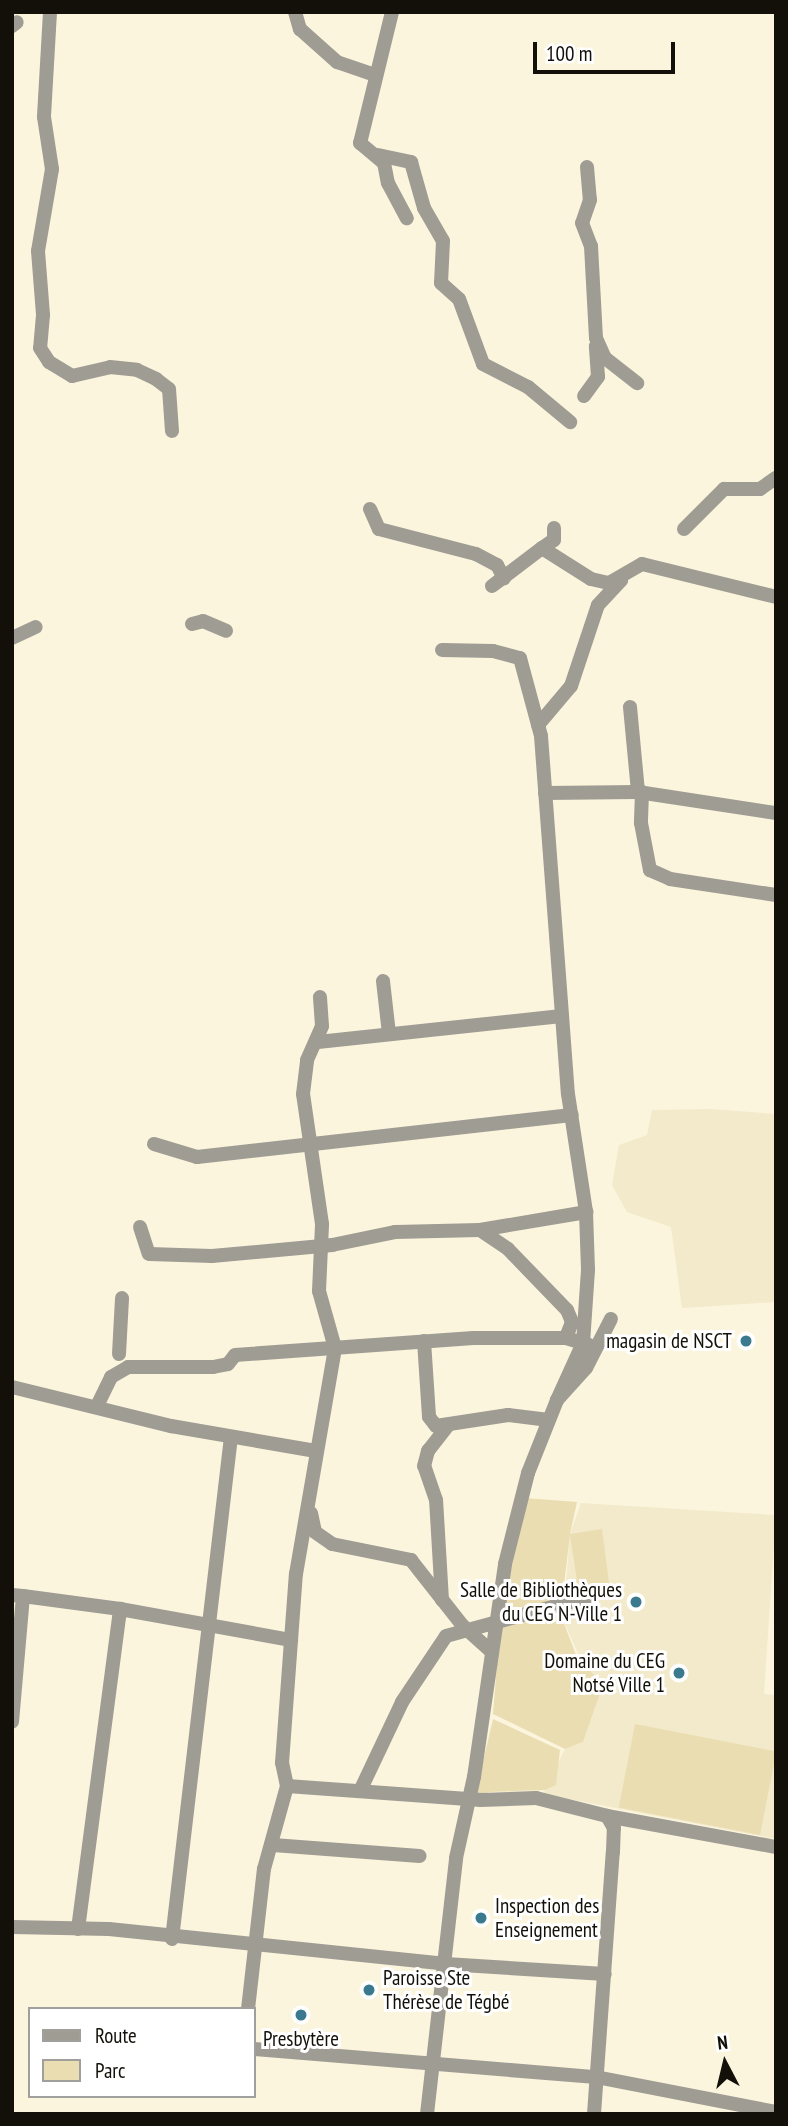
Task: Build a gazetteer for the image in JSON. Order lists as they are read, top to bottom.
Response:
{
  "places": [
    "magasin de NSCT",
    "Salle de Bibliothèques du CEG N-Ville 1",
    "Domaine du CEG Notsé Ville 1",
    "Inspection des Enseignement",
    "Paroisse Ste Thérèse de Tégbé",
    "Presbytère"
  ],
  "legend": ["Route", "Parc"],
  "scale_bar": "100 m",
  "north": "top"
}
